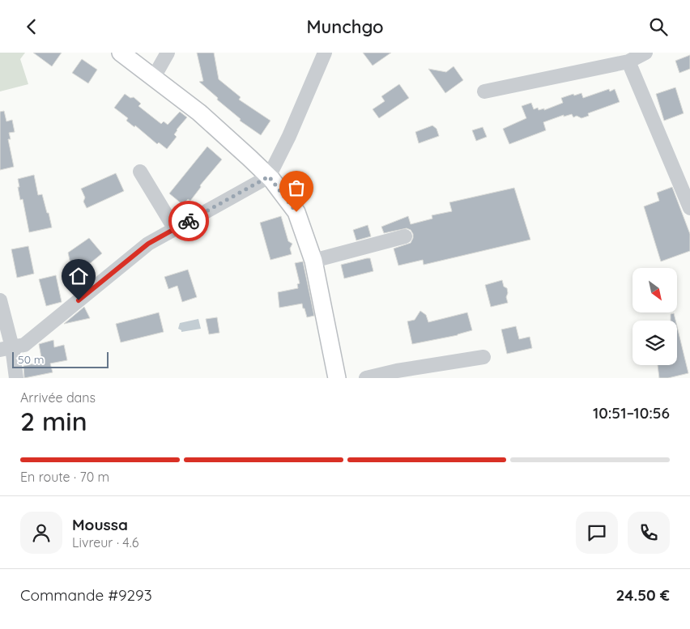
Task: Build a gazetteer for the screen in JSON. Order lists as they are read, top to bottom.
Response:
{
  "scale_bar": "50 m",
  "north": "bottom right",
  "page": {
    "header": "Munchgo",
    "scale": "50 m",
    "heading": ["2 min", "Arrivée dans", "10:51–10:56"],
    "panel": [
      "Moussa",
      "Livreur · 4.6",
      "Commande #9293",
      "24.50 €"
    ],
    "bar": "En route · 70 m"
  }
}
